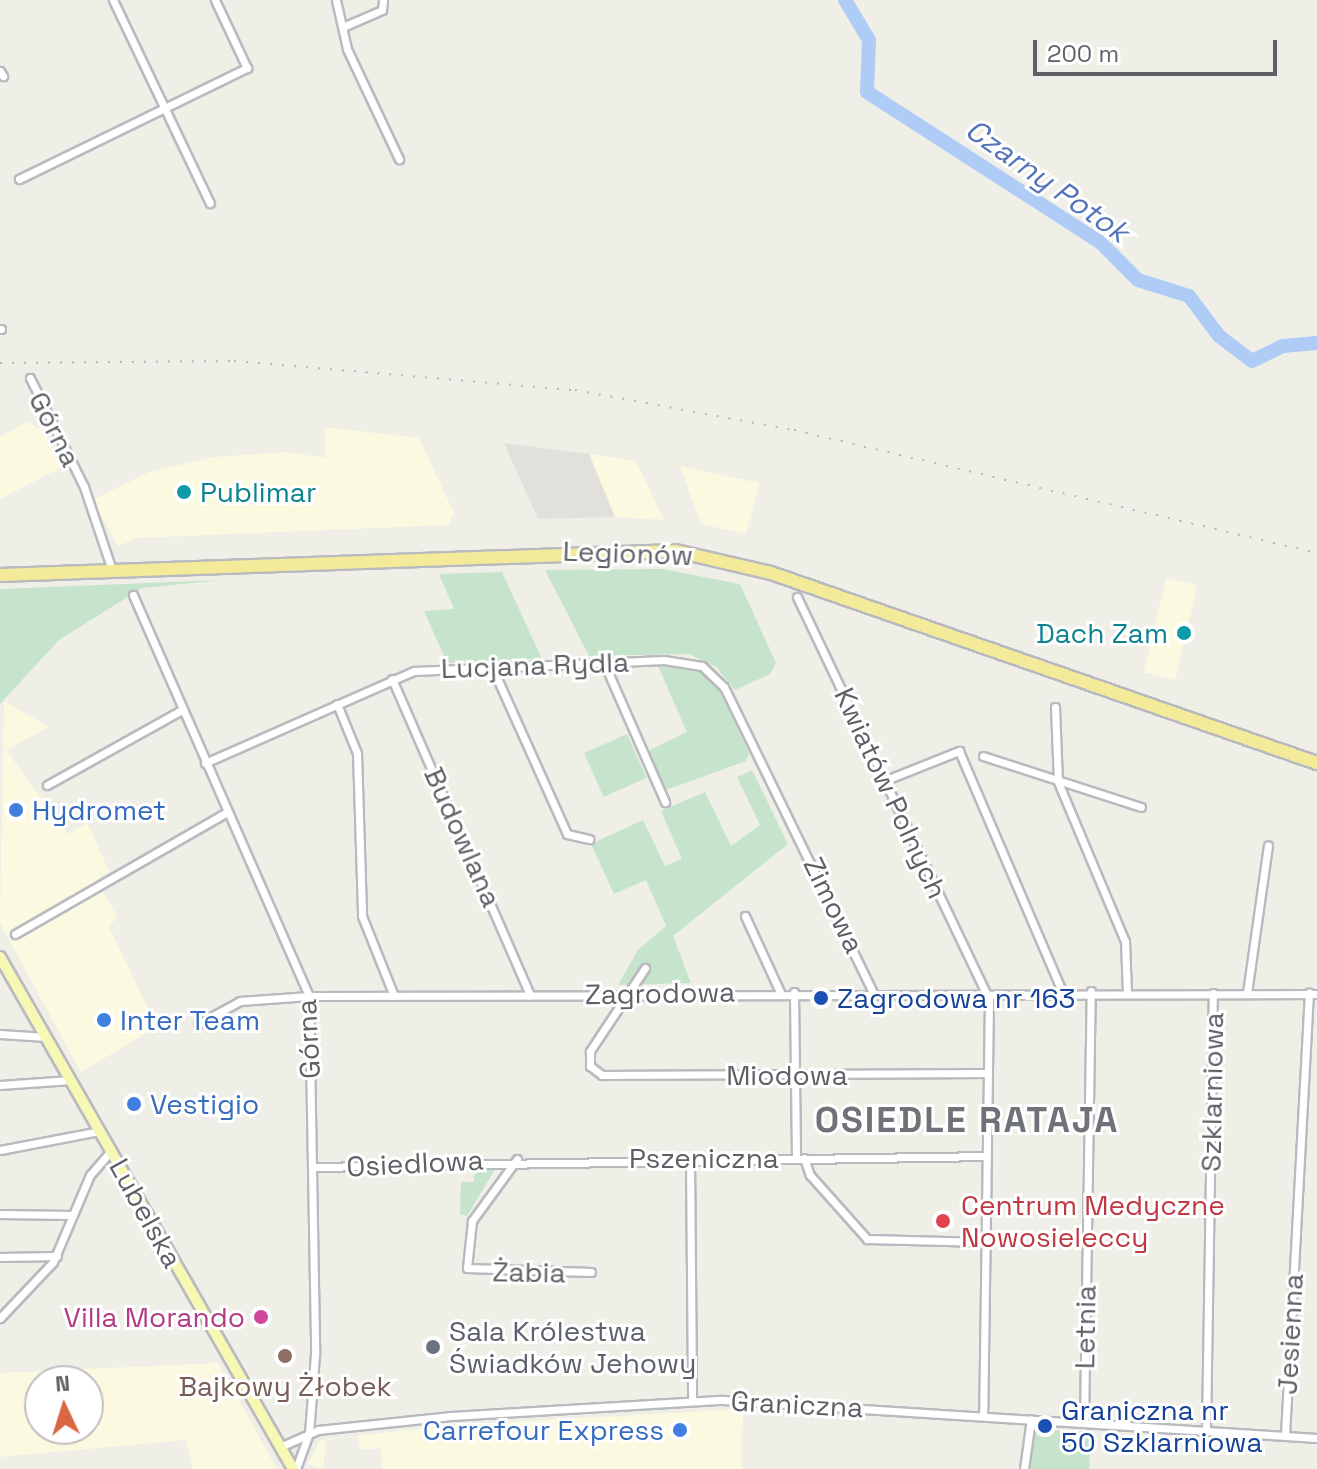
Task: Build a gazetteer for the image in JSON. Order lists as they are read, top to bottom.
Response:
{
  "streets": {
    "highway": ["Legionów"],
    "main road": ["Lubelska"],
    "street": [
      "Górna",
      "Lucjana Rydla",
      "Kwiatów Polnych",
      "Budowlana",
      "Zimowa",
      "Zagrodowa",
      "Miodowa",
      "Szklarniowa",
      "Pszeniczna",
      "Osiedlowa",
      "Żabia",
      "Letnia",
      "Jesienna",
      "Graniczna"
    ]
  },
  "crossings": [
    ["Górna", "Legionów"],
    ["Górna", "Lucjana Rydla"],
    ["Górna", "Zagrodowa"],
    ["Górna", "Osiedlowa"],
    ["Górna", "Lubelska"],
    ["Górna", "Graniczna"],
    ["Lucjana Rydla", "Budowlana"],
    ["Lucjana Rydla", "Zimowa"],
    ["Kwiatów Polnych", "Zagrodowa"],
    ["Budowlana", "Zagrodowa"],
    ["Zimowa", "Zagrodowa"],
    ["Zagrodowa", "Miodowa"],
    ["Zagrodowa", "Szklarniowa"],
    ["Zagrodowa", "Letnia"],
    ["Zagrodowa", "Jesienna"],
    ["Szklarniowa", "Graniczna"],
    ["Pszeniczna", "Osiedlowa"],
    ["Pszeniczna", "Żabia"],
    ["Osiedlowa", "Żabia"],
    ["Lubelska", "Graniczna"],
    ["Letnia", "Graniczna"],
    ["Jesienna", "Graniczna"]
  ],
  "districts": ["OSIEDLE RATAJA"],
  "water": ["Czarny Potok"],
  "places": [
    "Publimar",
    "Dach Zam",
    "Hydromet",
    "Zagrodowa nr 163",
    "Inter Team",
    "Vestigio",
    "Centrum Medyczne Nowosieleccy",
    "Villa Morando",
    "Sala Królestwa Świadków Jehowy",
    "Bajkowy Żłobek",
    "Graniczna nr 50 Szklarniowa",
    "Carrefour Express"
  ],
  "scale_bar": "200 m",
  "north": "top"
}
